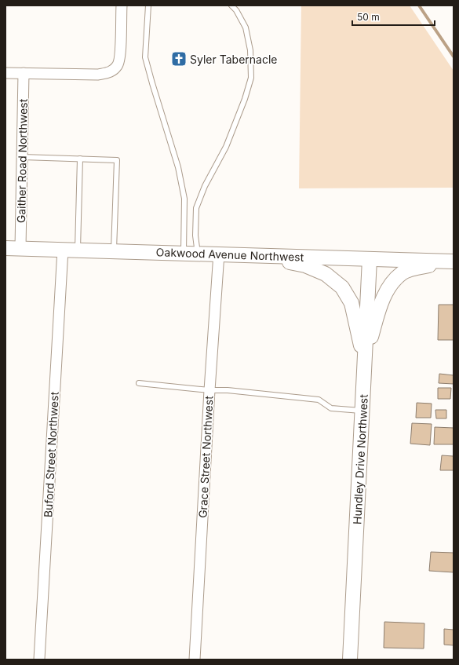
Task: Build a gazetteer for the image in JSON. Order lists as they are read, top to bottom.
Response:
{
  "streets": {
    "street": [
      "Gaither Road Northwest",
      "Oakwood Avenue Northwest",
      "Buford Street Northwest",
      "Grace Street Northwest",
      "Hundley Drive Northwest"
    ]
  },
  "crossings": [
    ["Gaither Road Northwest", "Oakwood Avenue Northwest"],
    ["Oakwood Avenue Northwest", "Buford Street Northwest"],
    ["Oakwood Avenue Northwest", "Grace Street Northwest"],
    ["Oakwood Avenue Northwest", "Hundley Drive Northwest"]
  ],
  "places": {
    "church": ["Syler Tabernacle"]
  },
  "scale_bar": "50 m"
}
